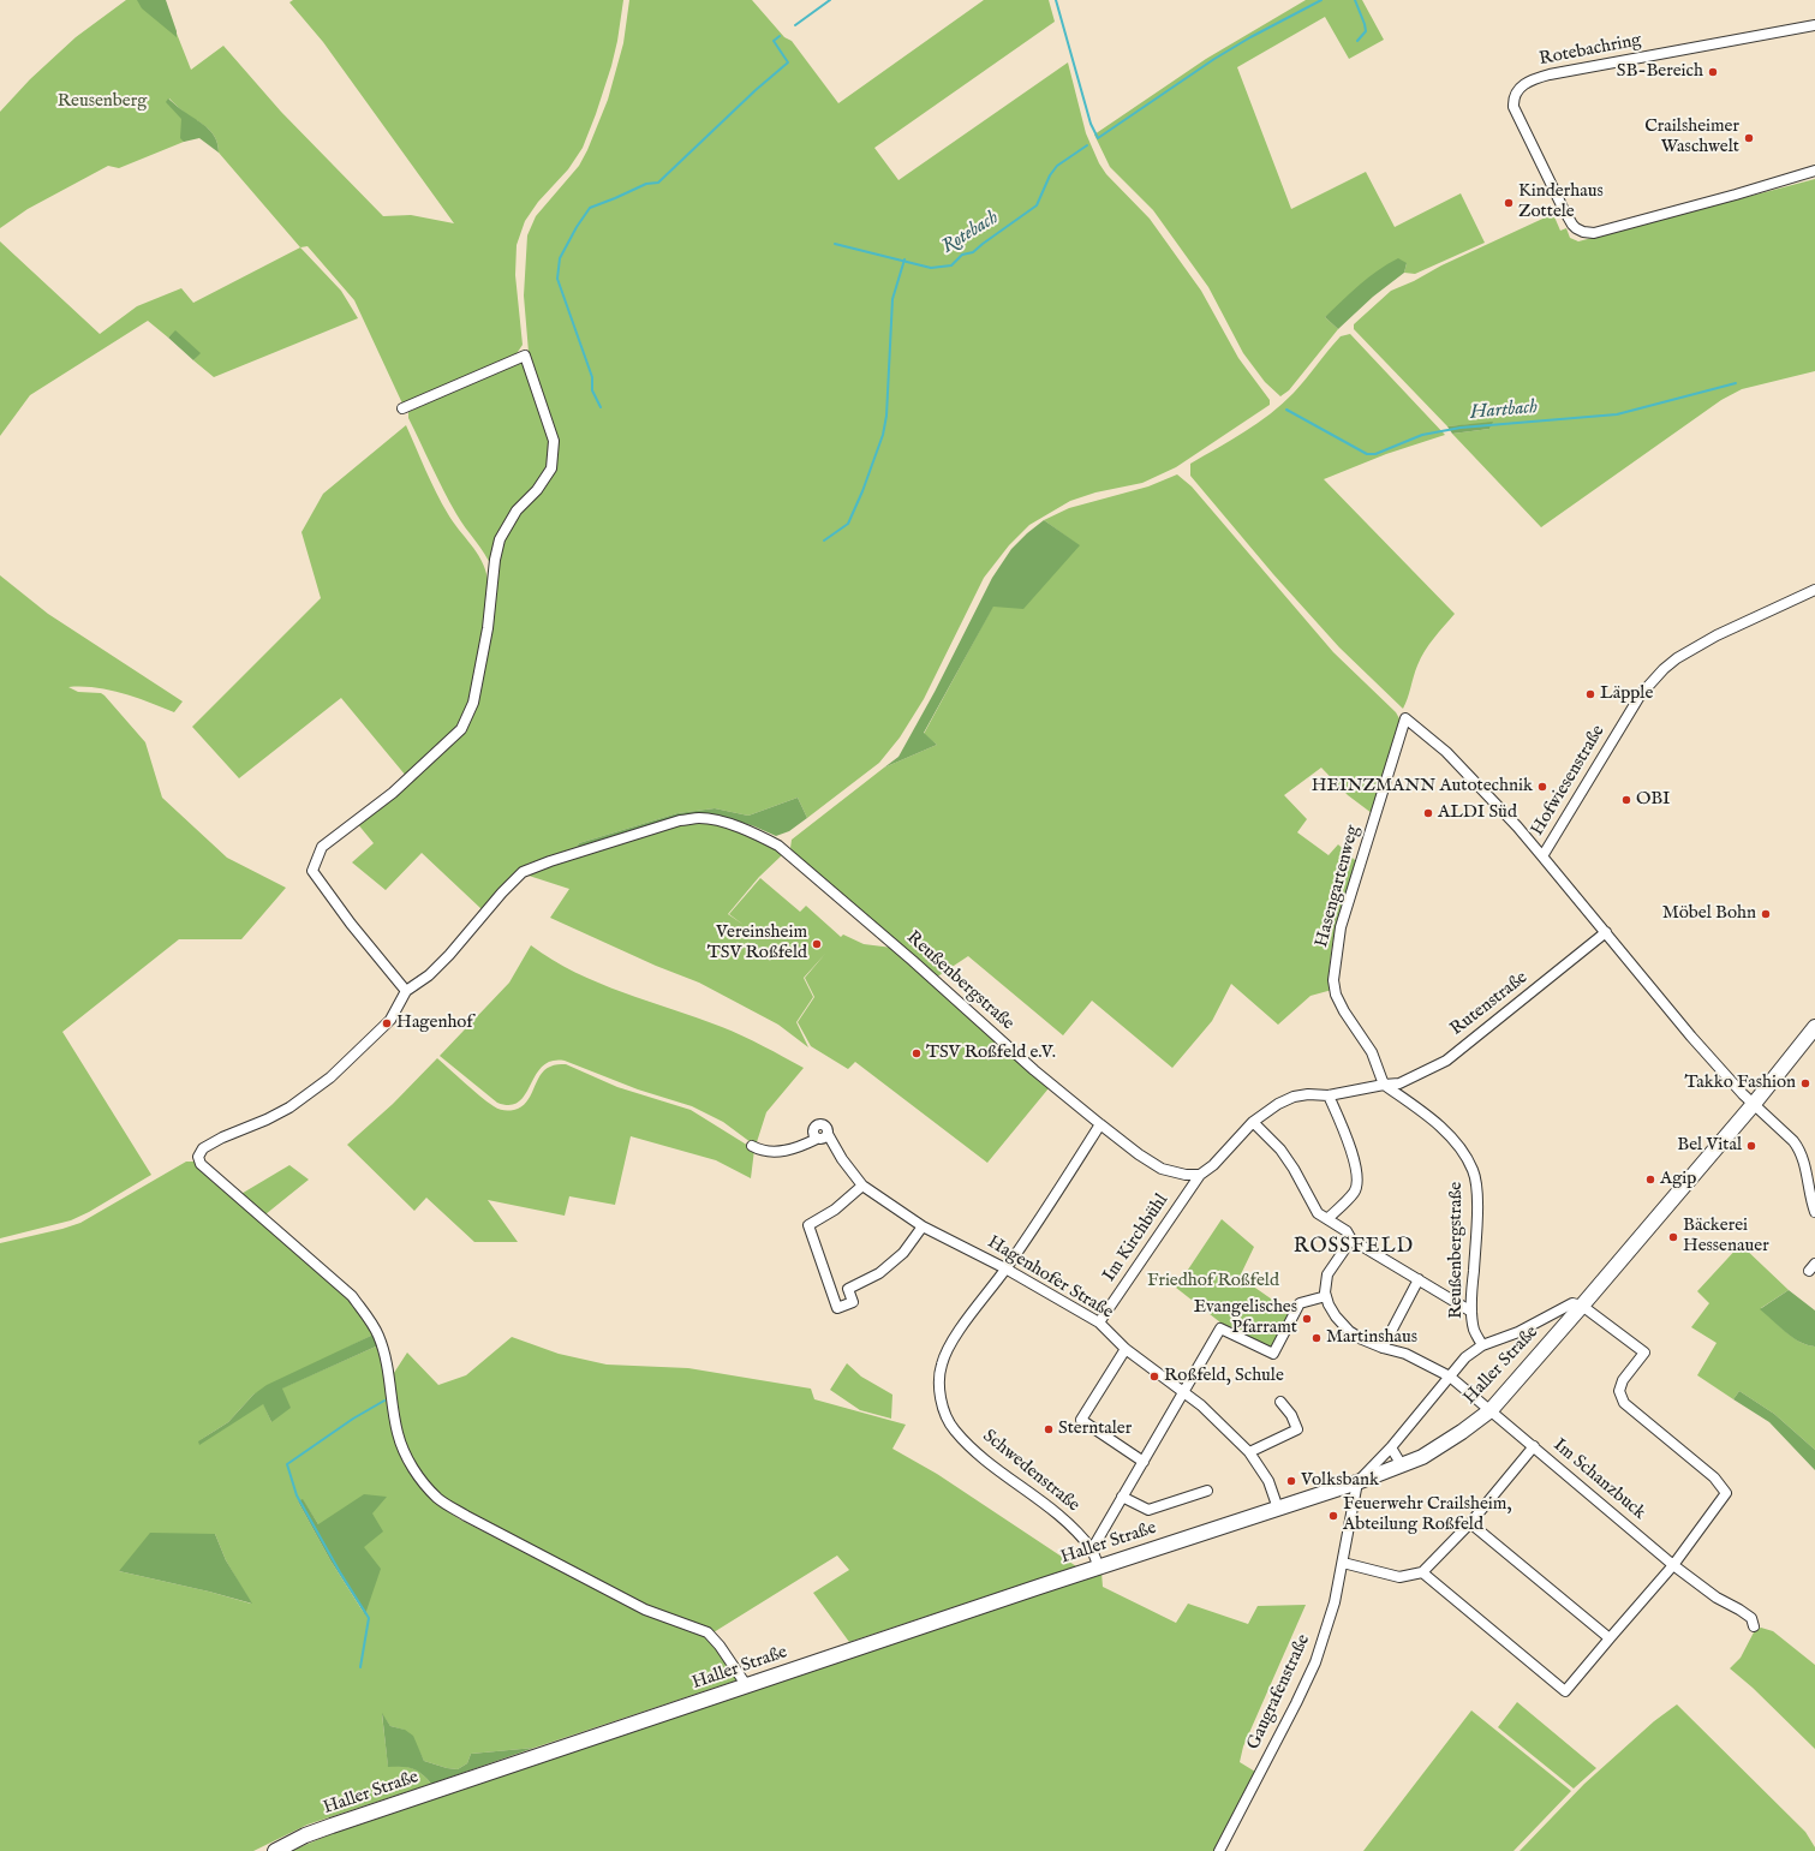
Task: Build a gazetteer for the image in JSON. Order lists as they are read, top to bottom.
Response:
{
  "streets": {
    "main road": ["Haller Straße"],
    "street": [
      "Rotebachring",
      "Hofwiesenstraße",
      "Hasengartenweg",
      "Reußenbergstraße",
      "Rutenstraße",
      "Im Kirchbühl",
      "Hagenhofer Straße",
      "Schwedenstraße",
      "Im Schanzbuck",
      "Gaugrafenstraße"
    ]
  },
  "crossings": [
    ["Hofwiesenstraße", "Hasengartenweg"],
    ["Hofwiesenstraße", "Rutenstraße"],
    ["Hofwiesenstraße", "Haller Straße"],
    ["Hasengartenweg", "Reußenbergstraße"],
    ["Hasengartenweg", "Rutenstraße"],
    ["Reußenbergstraße", "Rutenstraße"],
    ["Reußenbergstraße", "Im Kirchbühl"],
    ["Reußenbergstraße", "Schwedenstraße"],
    ["Im Kirchbühl", "Hagenhofer Straße"],
    ["Hagenhofer Straße", "Haller Straße"],
    ["Hagenhofer Straße", "Schwedenstraße"],
    ["Haller Straße", "Schwedenstraße"],
    ["Haller Straße", "Gaugrafenstraße"]
  ],
  "districts": ["ROSSFELD"],
  "water": ["Rotebach", "Hartbach"],
  "parks": ["Reusenberg", "Friedhof Roßfeld"],
  "places": [
    "SB-Bereich",
    "Crailsheimer Waschwelt",
    "Kinderhaus Zottele",
    "Läpple",
    "HEINZMANN Autotechnik",
    "OBI",
    "ALDI Süd",
    "Möbel Bohn",
    "Vereinsheim TSV Roßfeld",
    "Hagenhof",
    "TSV Roßfeld e.V.",
    "Takko Fashion",
    "Bel Vital",
    "Agip",
    "Bäckerei Hessenauer",
    "Evangelisches Pfarramt",
    "Martinshaus",
    "Roßfeld, Schule",
    "Sterntaler",
    "Volksbank",
    "Feuerwehr Crailsheim, Abteilung Roßfeld"
  ]
}
